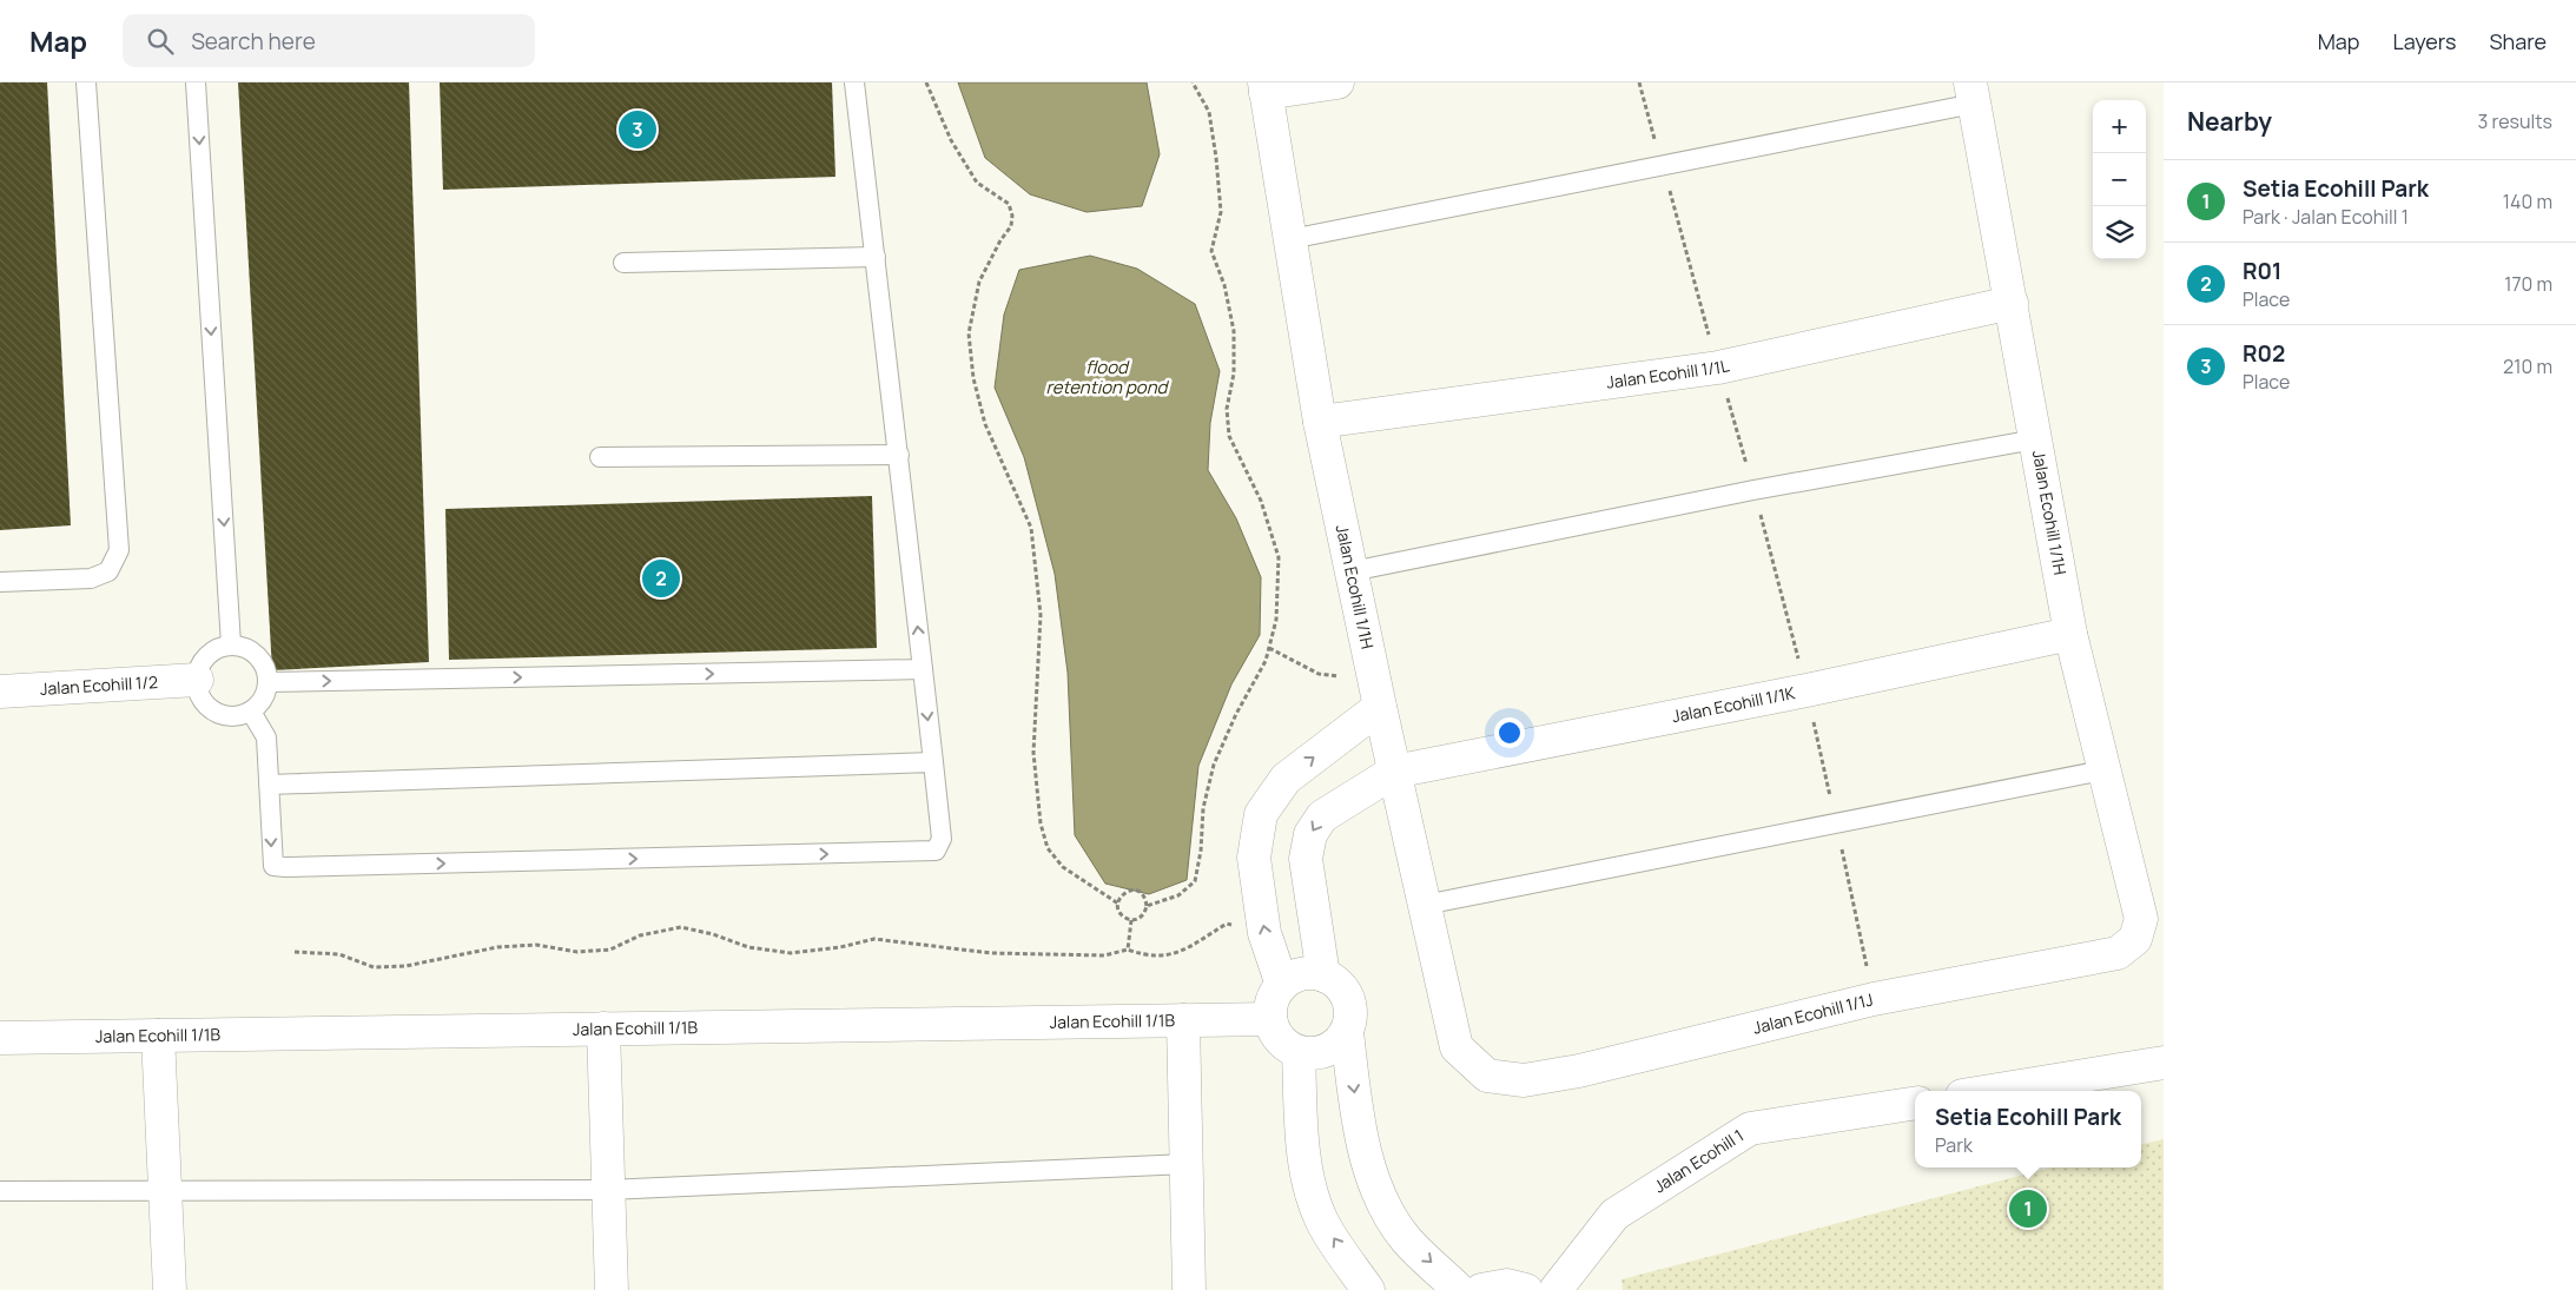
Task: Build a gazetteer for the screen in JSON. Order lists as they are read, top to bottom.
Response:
{
  "streets": {
    "street": [
      "Jalan Ecohill 1/1L",
      "Jalan Ecohill 1/1H",
      "Jalan Ecohill 1/2",
      "Jalan Ecohill 1/1K",
      "Jalan Ecohill 1/1J",
      "Jalan Ecohill 1/1B",
      "Jalan Ecohill 1"
    ]
  },
  "crossings": [
    ["Jalan Ecohill 1/1L", "Jalan Ecohill 1/1H"],
    ["Jalan Ecohill 1/1H", "Jalan Ecohill 1/1K"],
    ["Jalan Ecohill 1/1H", "Jalan Ecohill 1/1J"]
  ],
  "water": ["flood retention pond"],
  "page": {
    "header": "Map",
    "search": "Search here",
    "nav": ["Map", "Layers", "Share"],
    "heading": ["Nearby", "3 results"],
    "map_buttons": ["+", "−"],
    "pins": ["3", "2", "1"],
    "list": [
      {
        "mark": "1",
        "name": "Setia Ecohill Park",
        "note": "Park · Jalan Ecohill 1",
        "value": "140 m"
      },
      {
        "mark": "2",
        "name": "R01",
        "note": "Place",
        "value": "170 m"
      },
      {
        "mark": "3",
        "name": "R02",
        "note": "Place",
        "value": "210 m"
      }
    ],
    "popup": ["Setia Ecohill Park", "Park"]
  }
}
